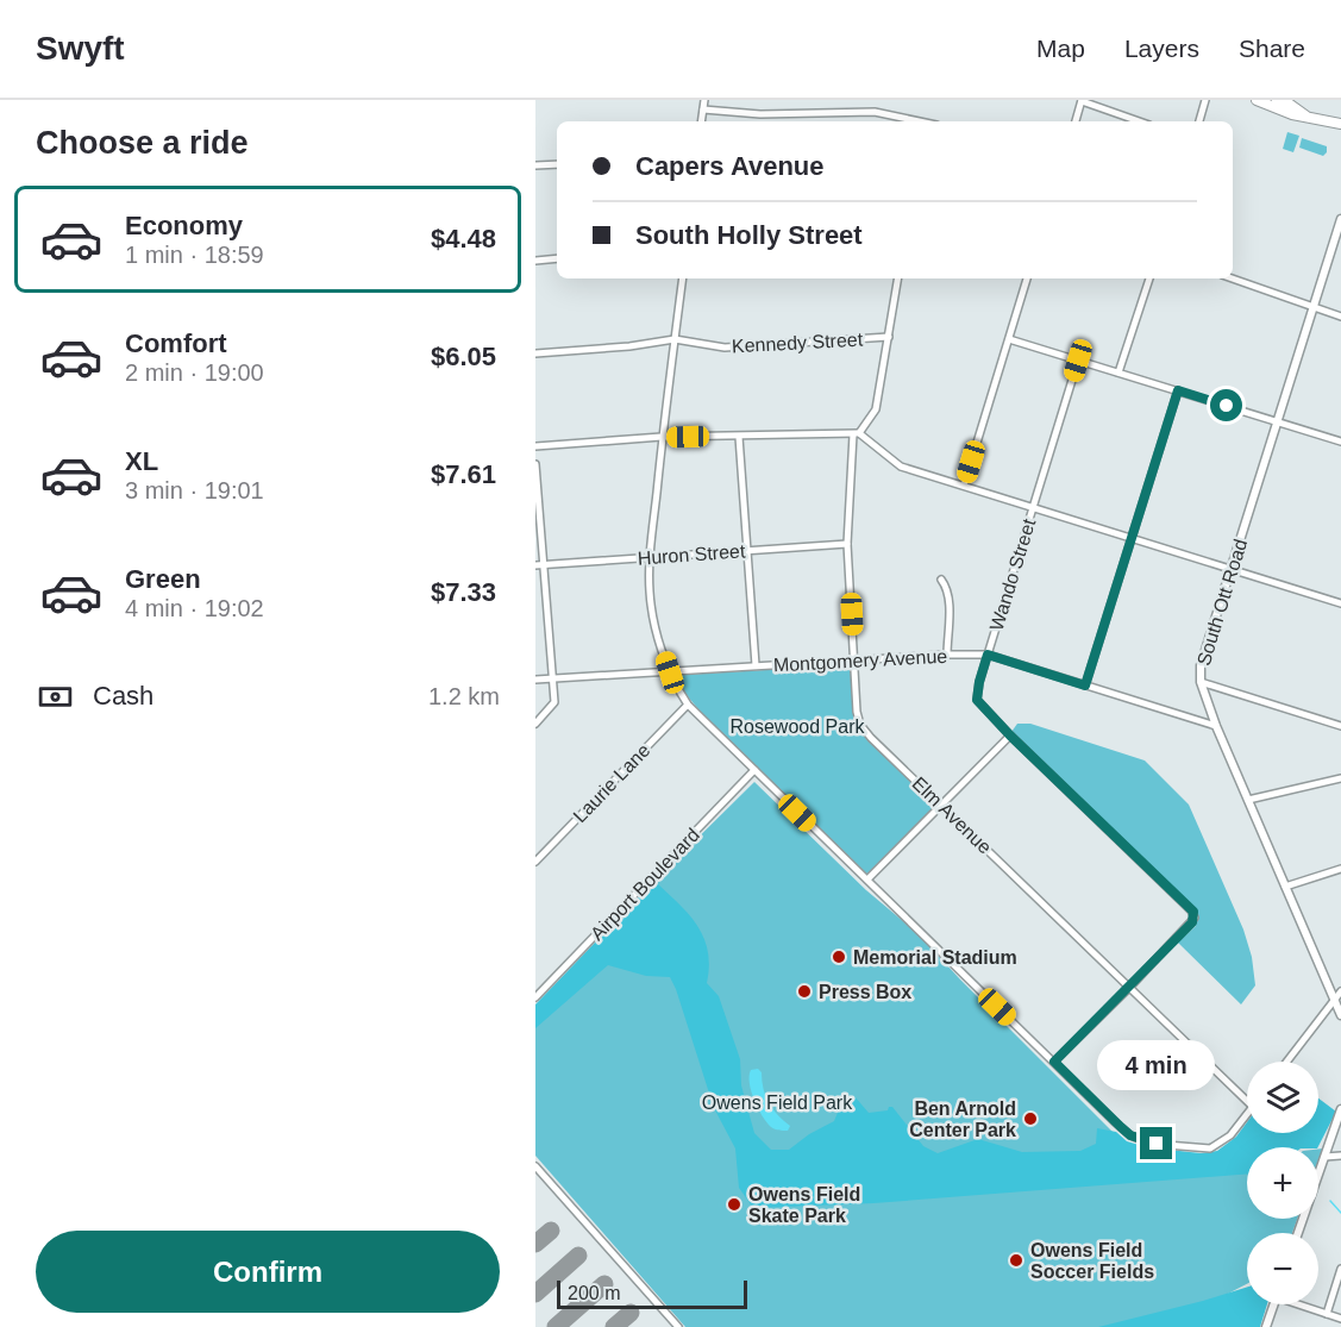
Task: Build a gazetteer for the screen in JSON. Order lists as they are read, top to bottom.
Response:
{
  "streets": {
    "street": [
      "Kennedy Street",
      "Huron Street",
      "Wando Street",
      "South Ott Road",
      "Montgomery Avenue",
      "Laurie Lane",
      "Elm Avenue",
      "Airport Boulevard"
    ]
  },
  "crossings": [
    ["Kennedy Street", "Elm Avenue"],
    ["Huron Street", "Elm Avenue"],
    ["Wando Street", "Montgomery Avenue"],
    ["Wando Street", "Elm Avenue"],
    ["South Ott Road", "Montgomery Avenue"],
    ["Montgomery Avenue", "Elm Avenue"]
  ],
  "parks": ["Rosewood Park", "Owens Field Park"],
  "places": [
    "Memorial Stadium",
    "Press Box",
    "Ben Arnold Center Park",
    "Owens Field Skate Park",
    "Owens Field Soccer Fields"
  ],
  "scale_bar": "200 m",
  "page": {
    "header": "Swyft",
    "nav": ["Map", "Layers", "Share"],
    "heading": "Choose a ride",
    "banner": ["Capers Avenue", "South Holly Street"],
    "list": [
      {
        "name": "Economy",
        "note": "1 min · 18:59",
        "value": "$4.48"
      },
      {
        "name": "Comfort",
        "note": "2 min · 19:00",
        "value": "$6.05"
      },
      {
        "name": "XL",
        "note": "3 min · 19:01",
        "value": "$7.61"
      },
      {
        "name": "Green",
        "note": "4 min · 19:02",
        "value": "$7.33"
      }
    ],
    "pay": ["Cash", "1.2 km"],
    "bubble": "4 min",
    "map_buttons": ["+", "−"],
    "buttons": "Confirm",
    "scale": "200 m"
  }
}
